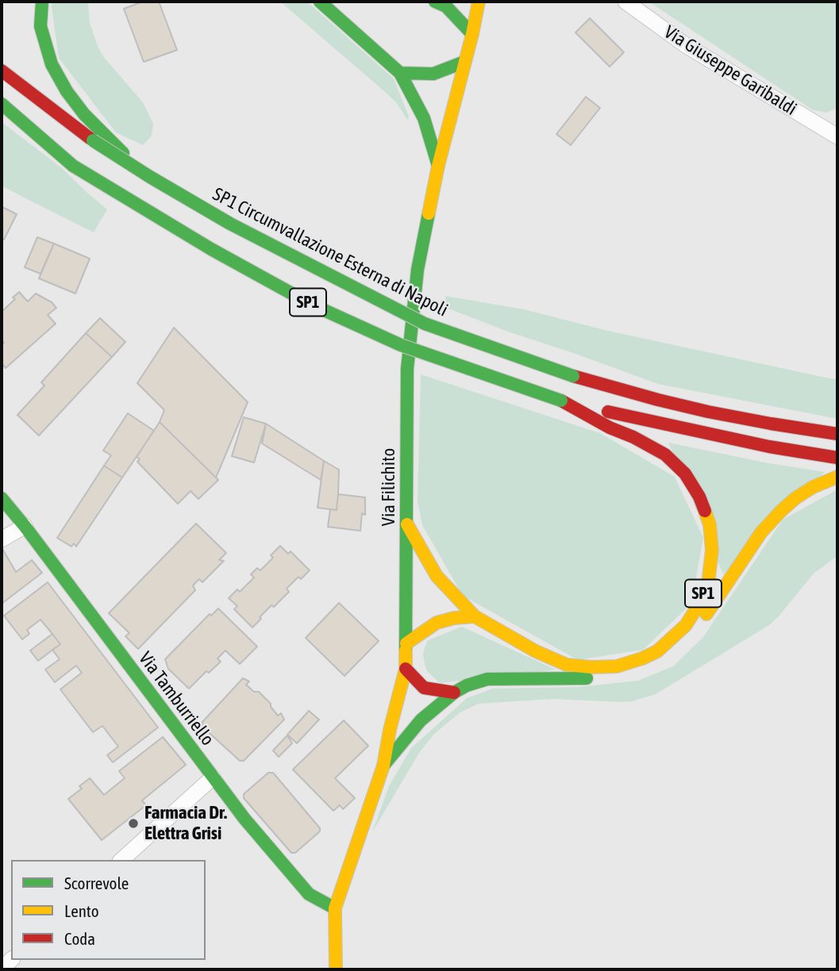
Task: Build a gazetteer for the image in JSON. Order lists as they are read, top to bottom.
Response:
{
  "streets": {
    "main road": [
      "SP1 Circumvallazione Esterna di Napoli",
      "SP1",
      "Via Filichito",
      "Via Tamburriello"
    ],
    "street": ["Via Giuseppe Garibaldi"]
  },
  "crossings": [
    ["SP1", "Via Filichito"],
    ["Via Filichito", "Via Tamburriello"]
  ],
  "places": ["Farmacia Dr. Elettra Grisi"],
  "legend": ["Scorrevole", "Lento", "Coda"]
}
